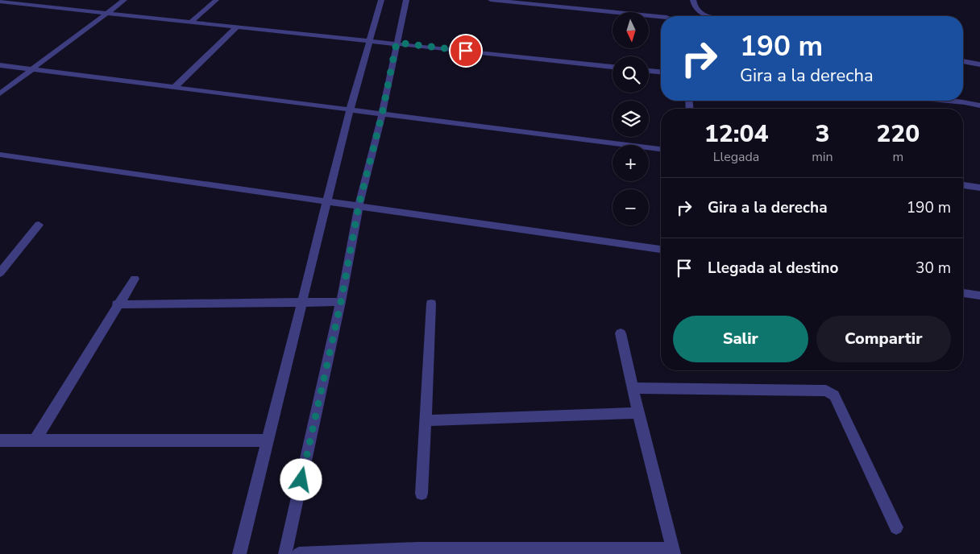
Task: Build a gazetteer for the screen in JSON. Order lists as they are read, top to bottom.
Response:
{
  "north": "bottom",
  "page": {
    "map_buttons": ["+", "−"],
    "turn": ["190 m", "Gira a la derecha"],
    "eta": [
      "12:04",
      "Llegada",
      "3",
      "min",
      "220",
      "m"
    ],
    "list": [
      {
        "name": "Gira a la derecha",
        "value": "190 m"
      },
      {
        "name": "Llegada al destino",
        "value": "30 m"
      }
    ],
    "buttons": ["Salir", "Compartir"]
  }
}
